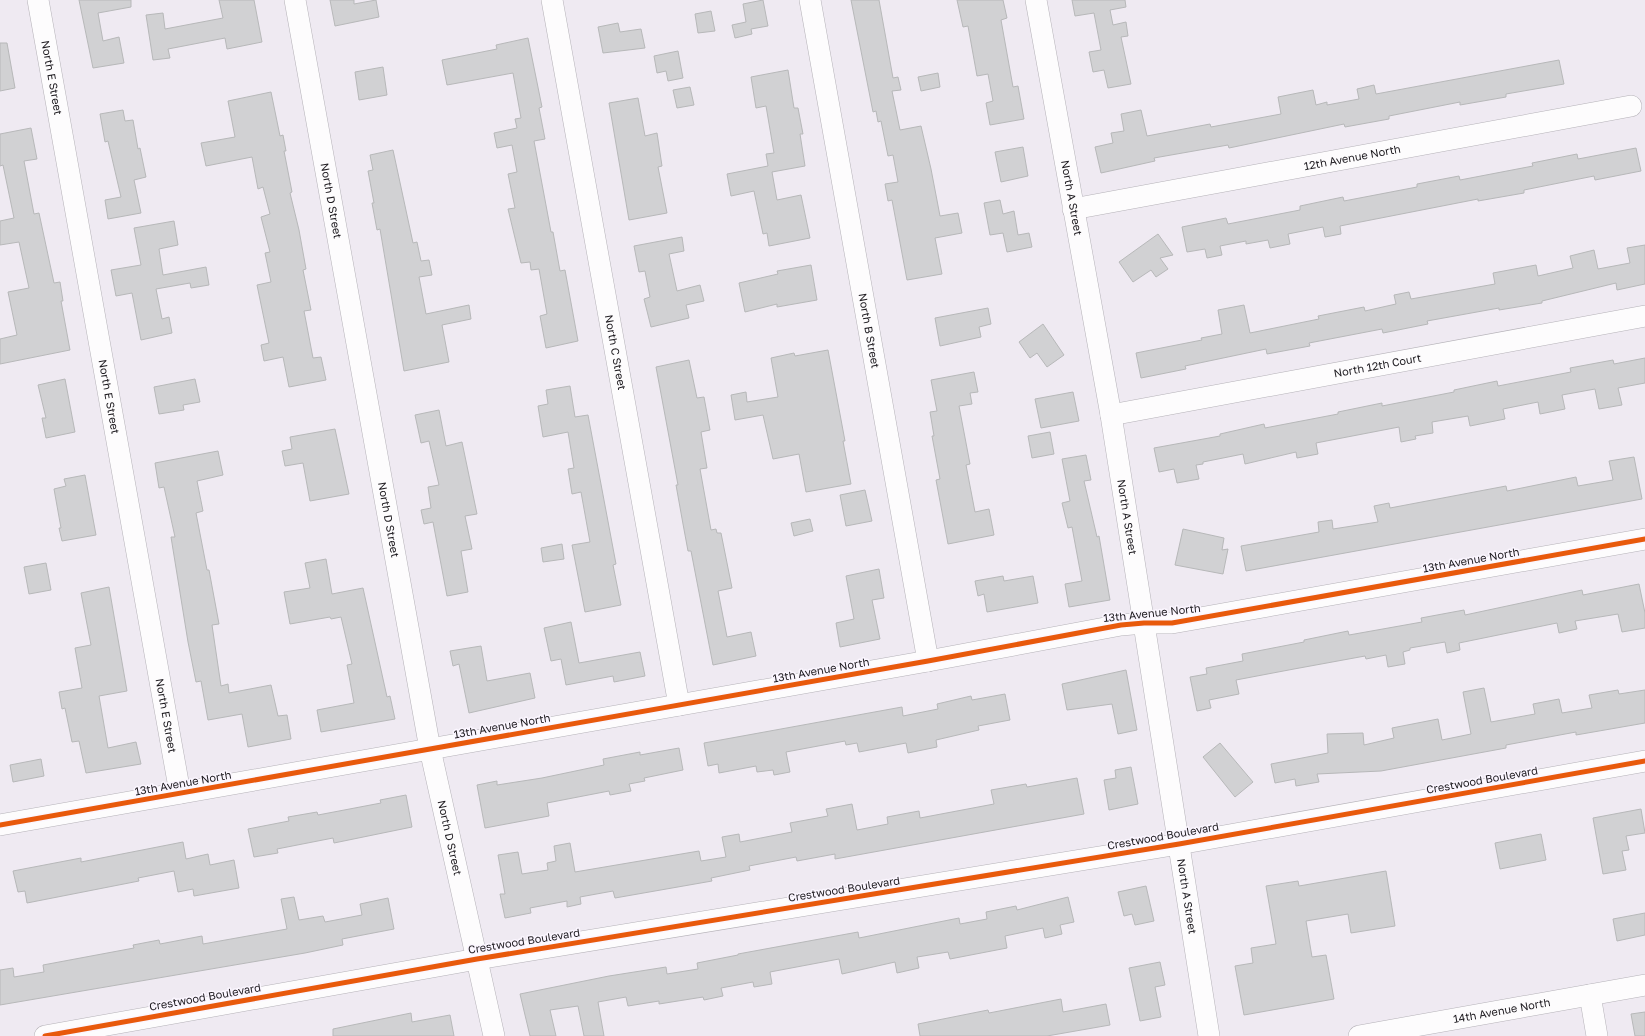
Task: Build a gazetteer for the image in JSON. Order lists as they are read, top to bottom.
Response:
{
  "streets": {
    "street": [
      "North E Street",
      "12th Avenue North",
      "North A Street",
      "North D Street",
      "North B Street",
      "North C Street",
      "North 12th Court",
      "13th Avenue North",
      "Crestwood Boulevard",
      "14th Avenue North"
    ]
  },
  "crossings": [
    ["North E Street", "13th Avenue North"],
    ["12th Avenue North", "North A Street"],
    ["North A Street", "North 12th Court"],
    ["North A Street", "13th Avenue North"],
    ["North A Street", "Crestwood Boulevard"],
    ["North D Street", "13th Avenue North"],
    ["North D Street", "Crestwood Boulevard"],
    ["North B Street", "13th Avenue North"],
    ["North C Street", "13th Avenue North"]
  ]
}
